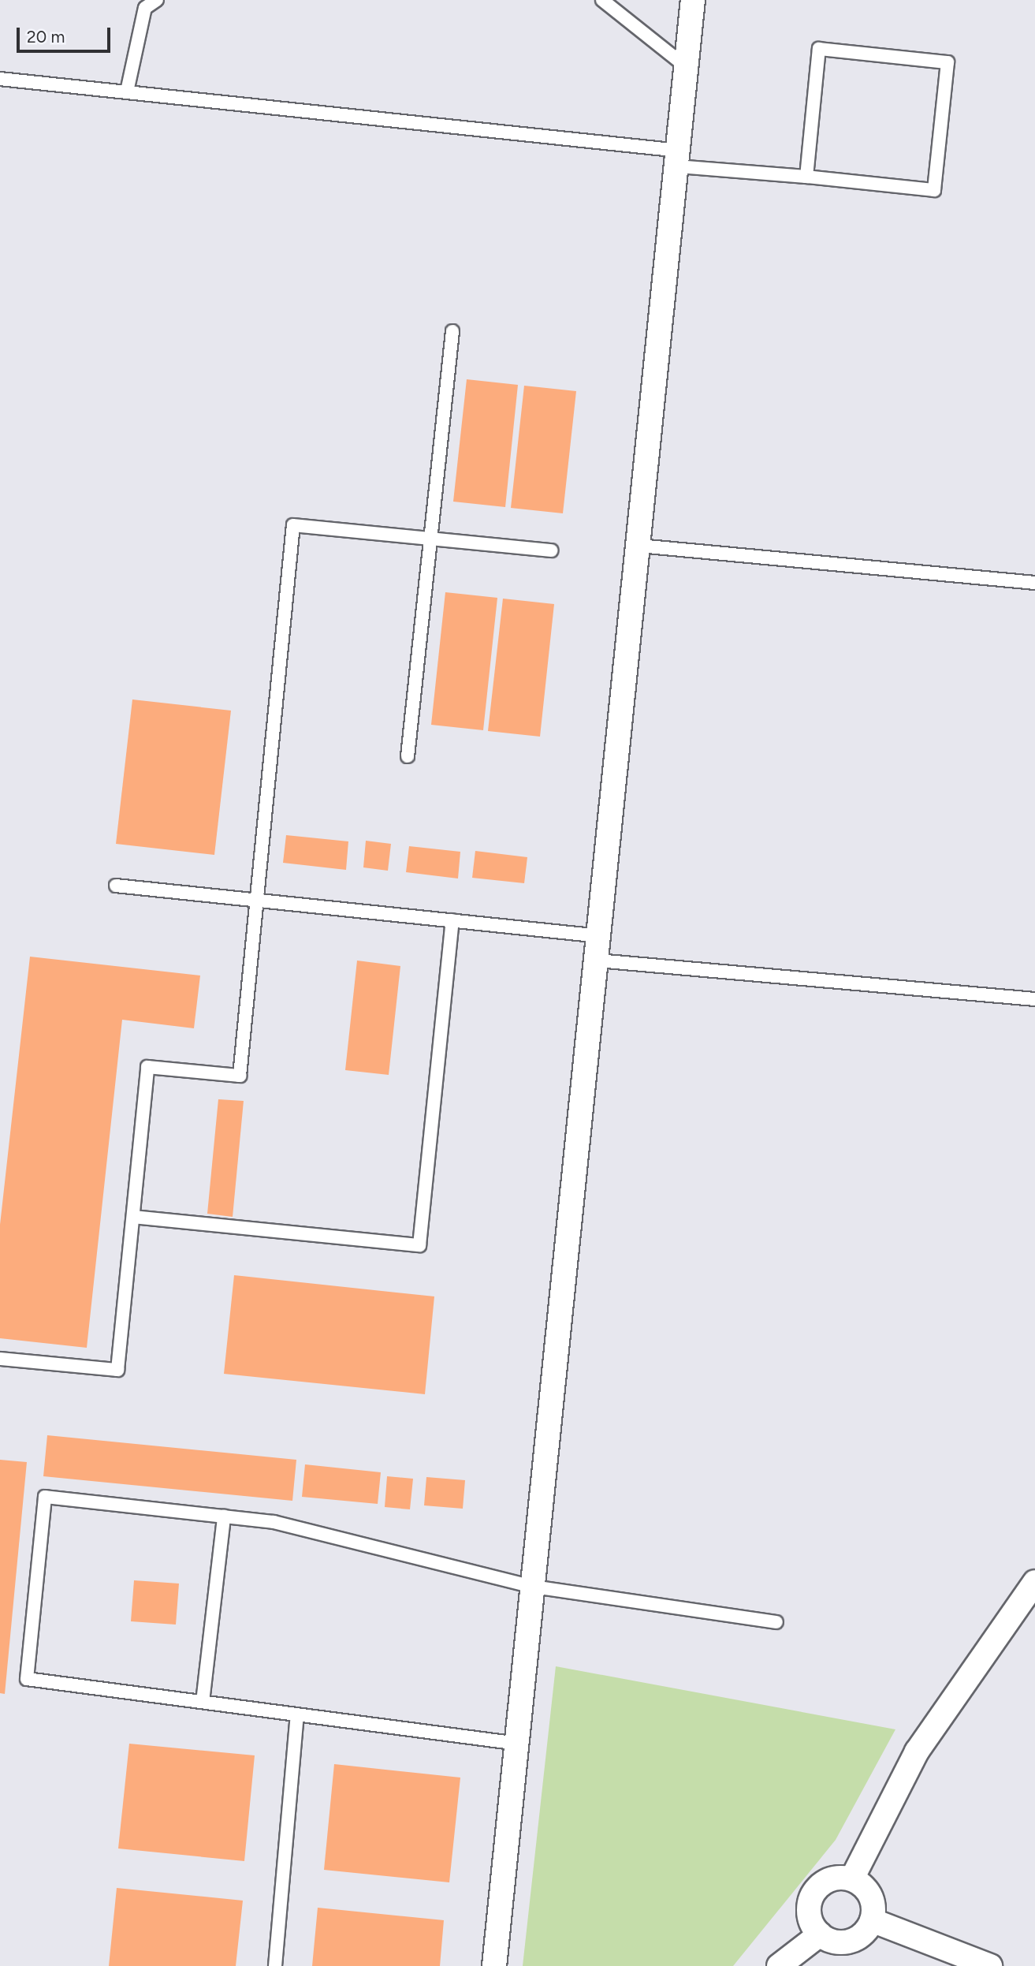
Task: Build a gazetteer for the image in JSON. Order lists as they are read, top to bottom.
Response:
{
  "scale_bar": "20 m"
}
